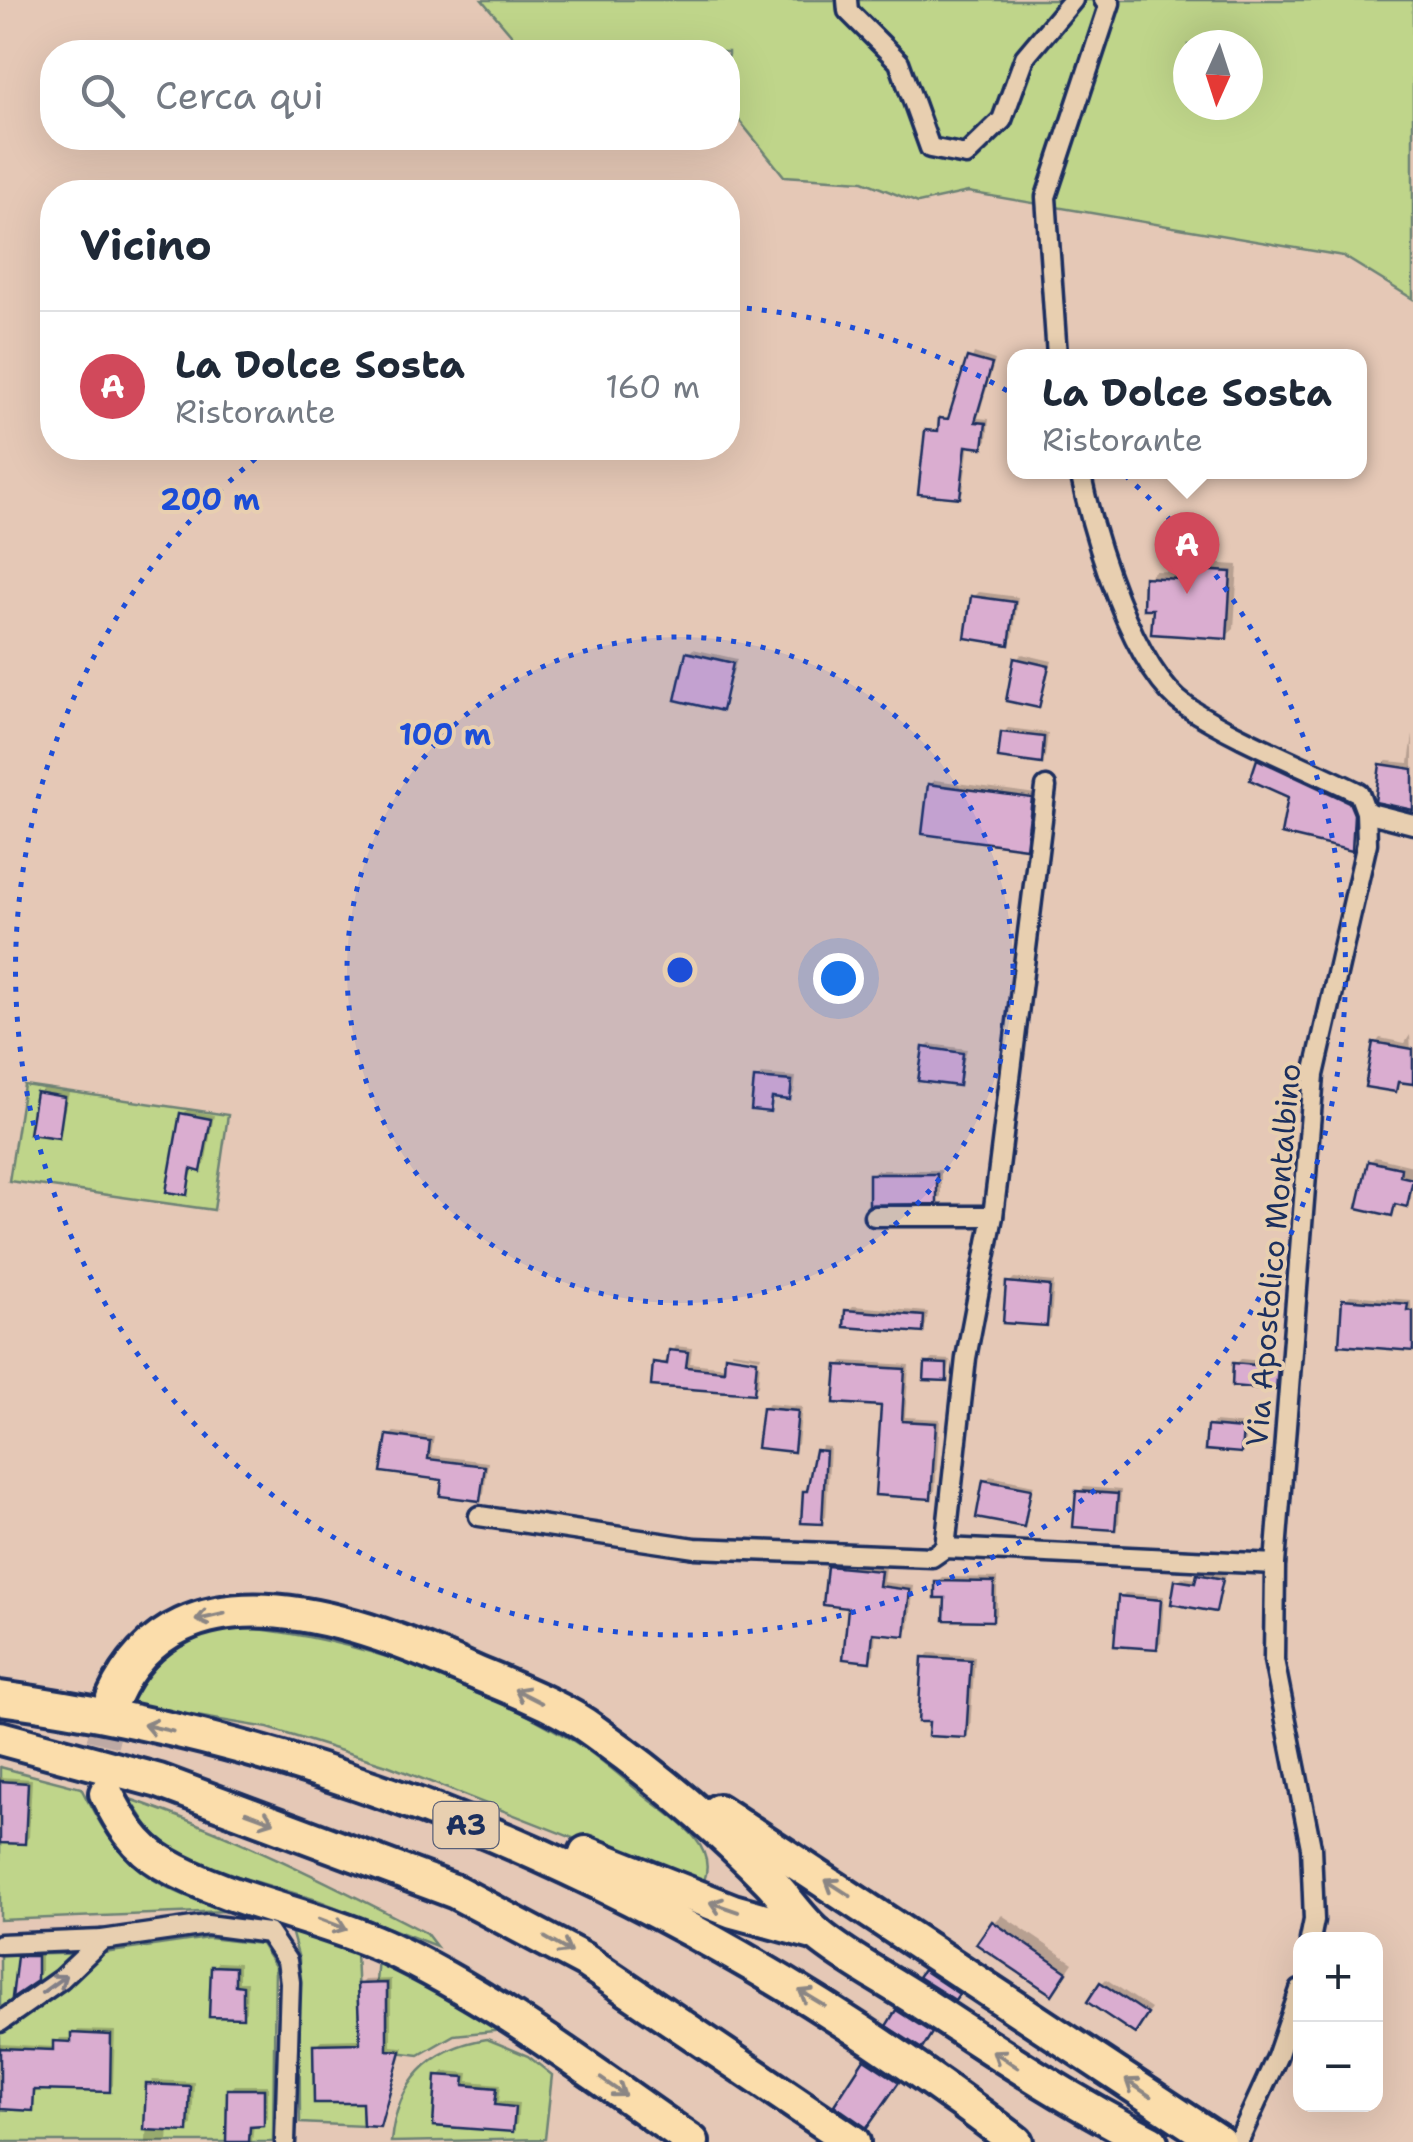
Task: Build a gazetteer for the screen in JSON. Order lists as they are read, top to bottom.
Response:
{
  "streets": {
    "highway": ["A3"],
    "street": ["Via Apostolico Montalbino"]
  },
  "north": "bottom",
  "page": {
    "search": "Cerca qui",
    "heading": "Vicino",
    "list": [
      {
        "mark": "A",
        "name": "La Dolce Sosta",
        "note": "Ristorante",
        "value": "160 m"
      }
    ],
    "popup": ["La Dolce Sosta", "Ristorante"],
    "pins": "A",
    "map_buttons": ["+", "−"]
  },
  "rings": ["200 m", "100 m"]
}
